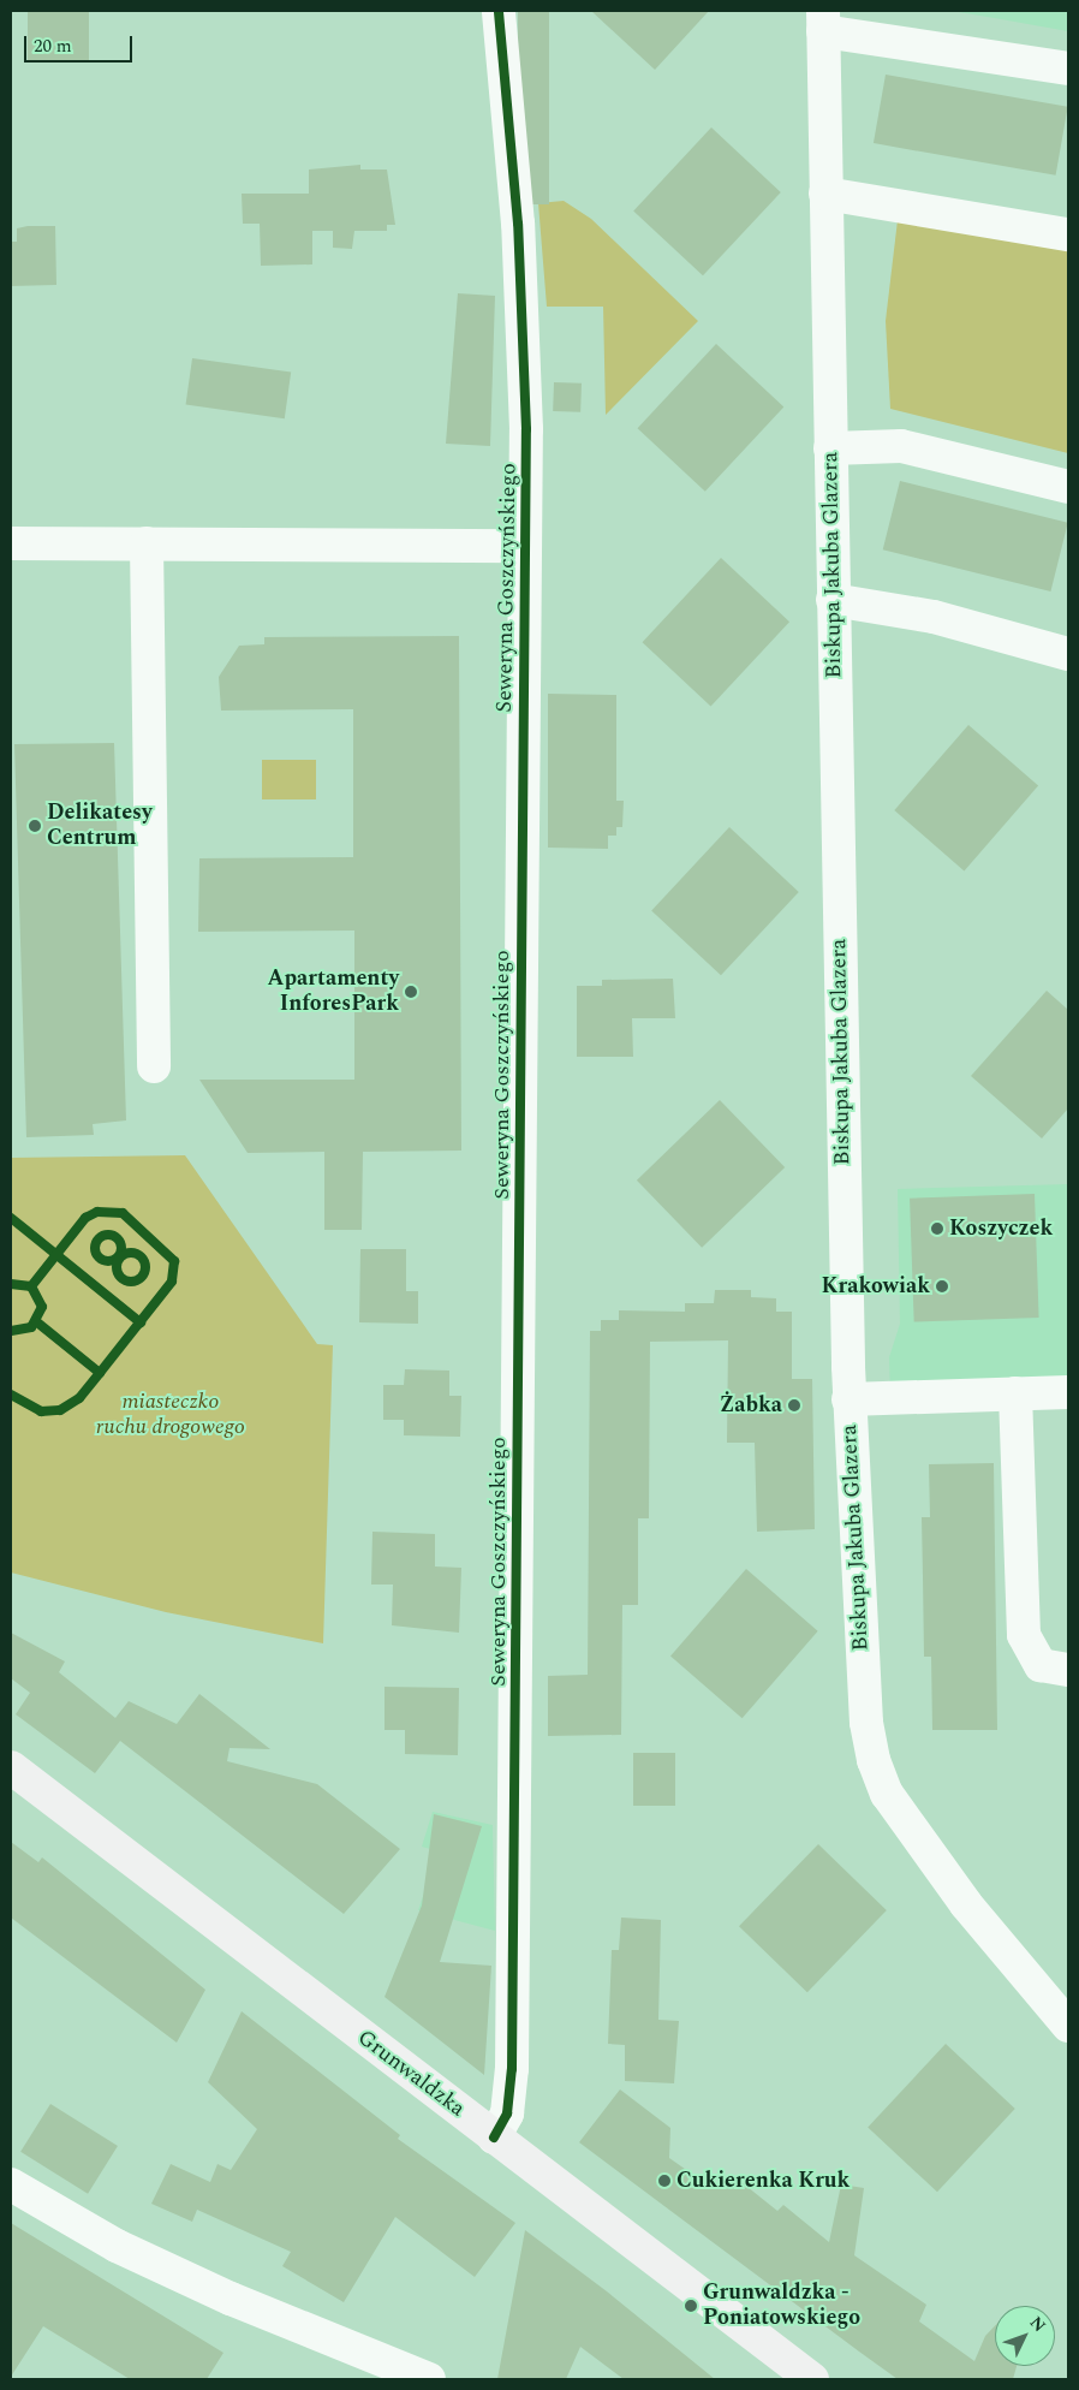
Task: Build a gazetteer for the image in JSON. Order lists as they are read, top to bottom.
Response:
{
  "streets": {
    "main road": ["Grunwaldzka"],
    "street": ["Biskupa Jakuba Glazera", "Seweryna Goszczyńskiego"]
  },
  "crossings": [
    ["Seweryna Goszczyńskiego", "Grunwaldzka"]
  ],
  "parks": ["miasteczko ruchu drogowego"],
  "places": [
    "Delikatesy Centrum",
    "Apartamenty InforesPark",
    "Koszyczek",
    "Krakowiak",
    "Żabka",
    "Cukierenka Kruk",
    "Grunwaldzka - Poniatowskiego"
  ],
  "scale_bar": "20 m",
  "north": "top right"
}
